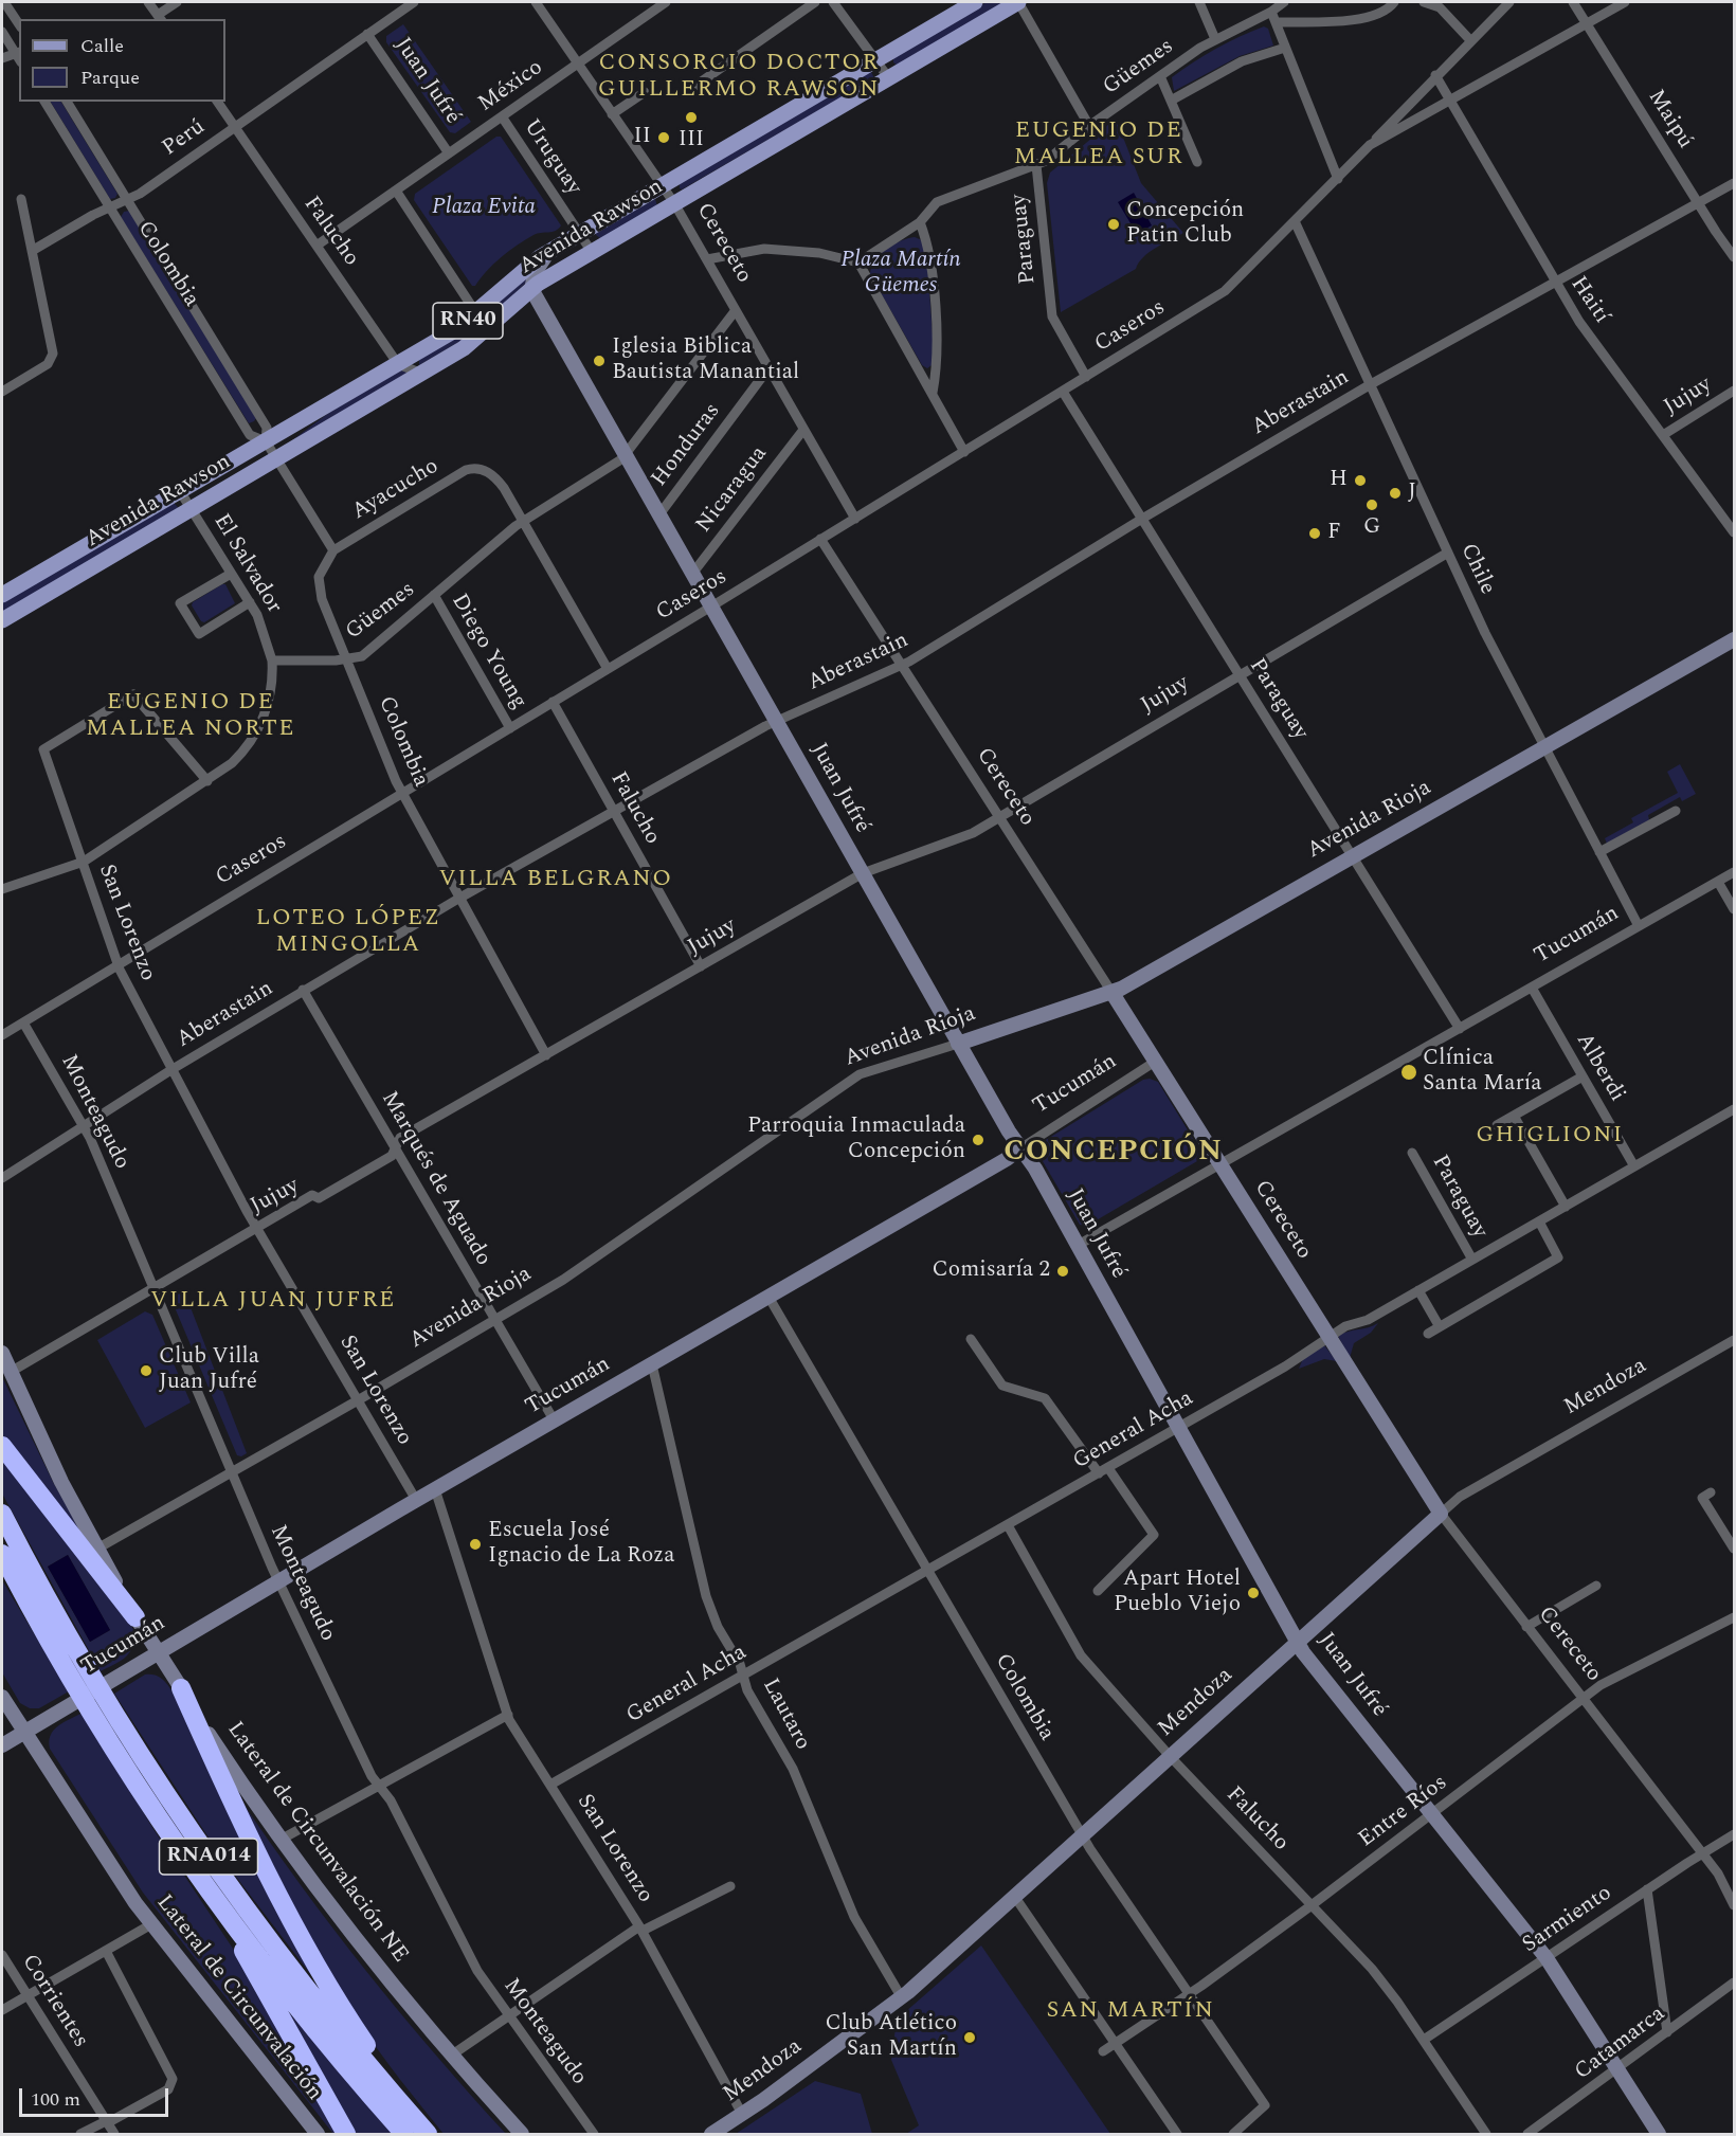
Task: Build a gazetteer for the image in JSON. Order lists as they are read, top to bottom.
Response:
{
  "streets": {
    "highway": ["RNA014"],
    "main road": ["Avenida Rawson", "RN40"],
    "street": [
      "Güemes",
      "Juan Jufré",
      "México",
      "Maipú",
      "Perú",
      "Uruguay",
      "Falucho",
      "Paraguay",
      "Cereceto",
      "Colombia",
      "Haití",
      "Caseros",
      "Jujuy",
      "Aberastain",
      "Honduras",
      "Ayacucho",
      "Nicaragua",
      "El Salvador",
      "Chile",
      "Diego Young",
      "Avenida Rioja",
      "San Lorenzo",
      "Tucumán",
      "Alberdi",
      "Monteagudo",
      "Marqués de Aguado",
      "Mendoza",
      "General Acha",
      "Lautaro",
      "Entre Ríos",
      "Lateral de Circunvalación NE",
      "Sarmiento",
      "Lateral de Circunvalación",
      "Corrientes",
      "Catamarca"
    ]
  },
  "crossings": [
    ["Güemes", "Juan Jufré"],
    ["Güemes", "Paraguay"],
    ["Güemes", "Cereceto"],
    ["Güemes", "Colombia"],
    ["Güemes", "Ayacucho"],
    ["Güemes", "El Salvador"],
    ["Güemes", "Diego Young"],
    ["Juan Jufré", "México"],
    ["Juan Jufré", "Perú"],
    ["Juan Jufré", "Avenida Rawson"],
    ["Juan Jufré", "Caseros"],
    ["Juan Jufré", "Jujuy"],
    ["Juan Jufré", "Aberastain"],
    ["Juan Jufré", "Honduras"],
    ["Juan Jufré", "Nicaragua"],
    ["Juan Jufré", "Avenida Rioja"],
    ["Juan Jufré", "Tucumán"],
    ["Juan Jufré", "Mendoza"],
    ["Juan Jufré", "General Acha"],
    ["Juan Jufré", "Entre Ríos"],
    ["Juan Jufré", "Sarmiento"],
    ["Juan Jufré", "Catamarca"],
    ["México", "Uruguay"],
    ["México", "Falucho"],
    ["México", "Cereceto"],
    ["Maipú", "Caseros"],
    ["Maipú", "Aberastain"],
    ["Perú", "Falucho"],
    ["Perú", "Colombia"],
    ["Uruguay", "Avenida Rawson"],
    ["Avenida Rawson", "Falucho"],
    ["Avenida Rawson", "Cereceto"],
    ["Avenida Rawson", "Colombia"],
    ["Avenida Rawson", "El Salvador"],
    ["Falucho", "Caseros"],
    ["Falucho", "Jujuy"],
    ["Falucho", "Aberastain"],
    ["Falucho", "Mendoza"],
    ["Falucho", "General Acha"],
    ["Falucho", "Entre Ríos"],
    ["Falucho", "Sarmiento"],
    ["Paraguay", "Caseros"],
    ["Paraguay", "Jujuy"],
    ["Paraguay", "Aberastain"],
    ["Paraguay", "Avenida Rioja"],
    ["Paraguay", "Tucumán"],
    ["Paraguay", "General Acha"],
    ["Cereceto", "Caseros"],
    ["Cereceto", "Jujuy"],
    ["Cereceto", "Aberastain"],
    ["Cereceto", "Honduras"],
    ["Cereceto", "Nicaragua"],
    ["Cereceto", "Avenida Rioja"],
    ["Cereceto", "Tucumán"],
    ["Cereceto", "Mendoza"],
    ["Cereceto", "General Acha"],
    ["Cereceto", "Entre Ríos"],
    ["Cereceto", "Sarmiento"],
    ["Colombia", "Caseros"],
    ["Colombia", "Jujuy"],
    ["Colombia", "Aberastain"],
    ["Colombia", "Ayacucho"],
    ["Colombia", "Tucumán"],
    ["Colombia", "Mendoza"],
    ["Colombia", "General Acha"],
    ["Colombia", "Entre Ríos"],
    ["Haití", "Caseros"],
    ["Haití", "Jujuy"],
    ["Haití", "Aberastain"],
    ["Caseros", "Chile"],
    ["Caseros", "Diego Young"],
    ["Caseros", "San Lorenzo"],
    ["Caseros", "Monteagudo"],
    ["Jujuy", "Chile"],
    ["Jujuy", "San Lorenzo"],
    ["Jujuy", "Monteagudo"],
    ["Jujuy", "Marqués de Aguado"],
    ["Jujuy", "Lateral de Circunvalación NE"],
    ["Aberastain", "Chile"],
    ["Aberastain", "San Lorenzo"],
    ["Aberastain", "Monteagudo"],
    ["Aberastain", "Marqués de Aguado"],
    ["Chile", "Avenida Rioja"],
    ["Chile", "Tucumán"],
    ["Avenida Rioja", "San Lorenzo"],
    ["Avenida Rioja", "Monteagudo"],
    ["Avenida Rioja", "Marqués de Aguado"],
    ["Avenida Rioja", "Lateral de Circunvalación NE"],
    ["San Lorenzo", "Tucumán"],
    ["San Lorenzo", "Mendoza"],
    ["San Lorenzo", "General Acha"],
    ["Tucumán", "Alberdi"],
    ["Tucumán", "Monteagudo"],
    ["Tucumán", "Marqués de Aguado"],
    ["Tucumán", "Lautaro"],
    ["Tucumán", "Lateral de Circunvalación NE"],
    ["Tucumán", "Lateral de Circunvalación"],
    ["Alberdi", "General Acha"],
    ["Mendoza", "Lautaro"],
    ["General Acha", "Lautaro"]
  ],
  "districts": [
    "CONSORCIO DOCTOR GUILLERMO RAWSON",
    "EUGENIO DE MALLEA SUR",
    "EUGENIO DE MALLEA NORTE",
    "VILLA BELGRANO",
    "LOTEO LÓPEZ MINGOLLA",
    "GHIGLIONI",
    "CONCEPCIÓN",
    "VILLA JUAN JUFRÉ",
    "SAN MARTÍN"
  ],
  "parks": ["Plaza Evita", "Plaza Martín Güemes"],
  "places": [
    "III",
    "II",
    "Concepción Patin Club",
    "Iglesia Biblica Bautista Manantial",
    "H",
    "J",
    "G",
    "F",
    "Clínica Santa María",
    "Parroquia Inmaculada Concepción",
    "Comisaría 2",
    "Club Villa Juan Jufré",
    "Escuela José Ignacio de La Roza",
    "Apart Hotel Pueblo Viejo",
    "Club Atlético San Martín"
  ],
  "legend": ["Calle", "Parque"],
  "scale_bar": "100 m"
}
